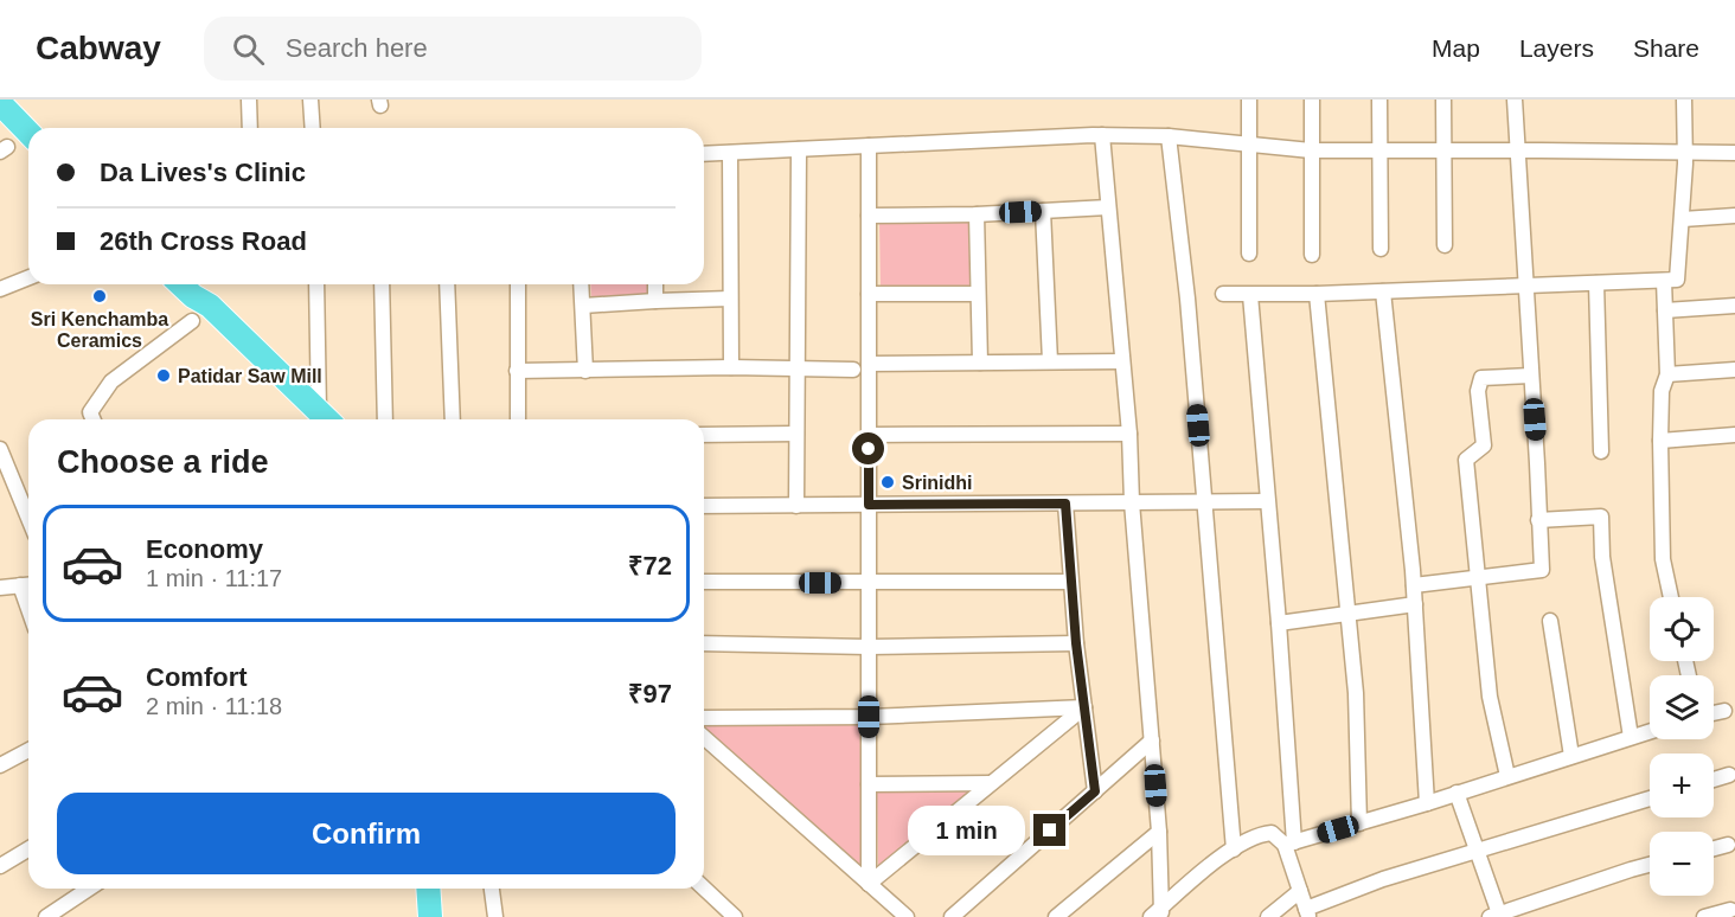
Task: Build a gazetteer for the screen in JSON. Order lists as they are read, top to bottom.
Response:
{
  "places": ["Sri Kenchamba Ceramics", "Patidar Saw Mill", "Srinidhi"],
  "page": {
    "header": "Cabway",
    "search": "Search here",
    "nav": ["Map", "Layers", "Share"],
    "banner": ["Da Lives's Clinic", "26th Cross Road"],
    "heading": "Choose a ride",
    "list": [
      {
        "name": "Economy",
        "note": "1 min · 11:17",
        "value": "₹72"
      },
      {
        "name": "Comfort",
        "note": "2 min · 11:18",
        "value": "₹97"
      }
    ],
    "map_buttons": ["+", "−"],
    "buttons": "Confirm",
    "bubble": "1 min"
  }
}
